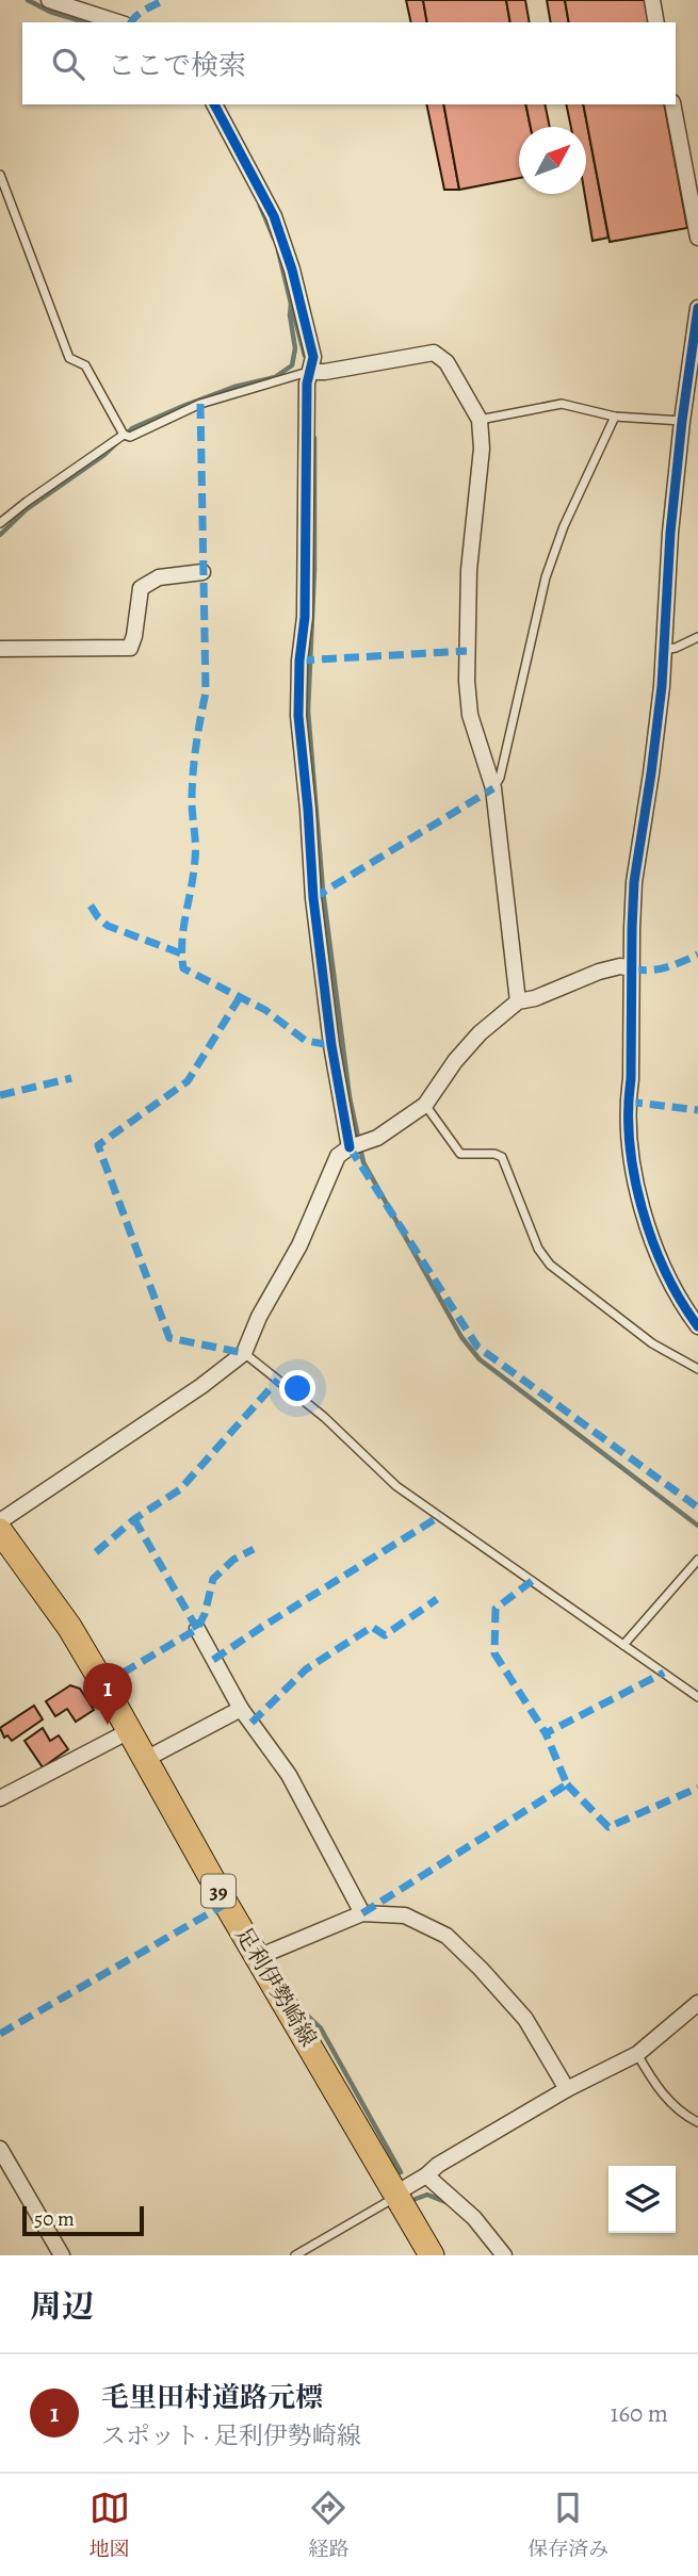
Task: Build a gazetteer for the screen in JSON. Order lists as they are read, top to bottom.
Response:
{
  "streets": {
    "main road": ["39", "足利伊勢崎線"]
  },
  "scale_bar": "50 m",
  "north": "top right",
  "page": {
    "search": "ここで検索",
    "pins": "1",
    "scale": "50 m",
    "heading": "周辺",
    "list": [
      {
        "mark": "1",
        "name": "毛里田村道路元標",
        "note": "スポット · 足利伊勢崎線",
        "value": "160 m"
      }
    ],
    "nav": ["地図", "経路", "保存済み"]
  }
}
